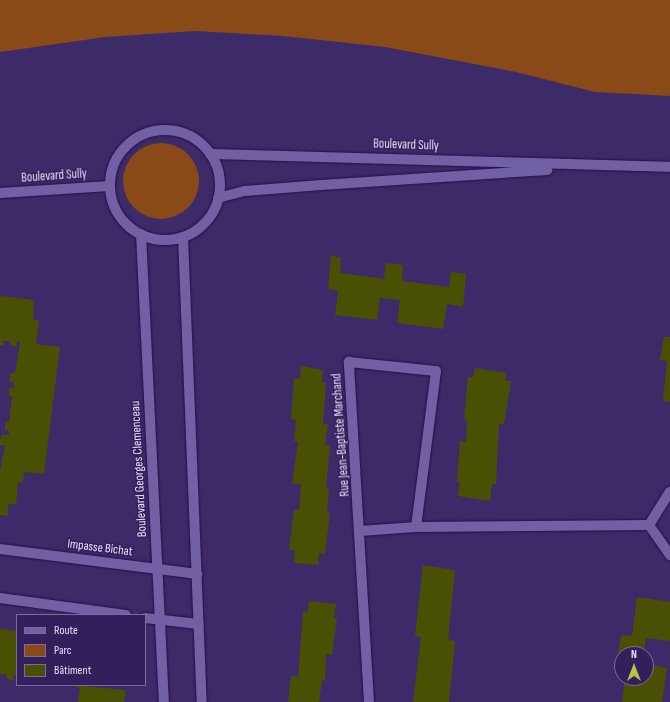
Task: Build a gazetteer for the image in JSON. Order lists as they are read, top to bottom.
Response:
{
  "streets": {
    "main road": [
      "Boulevard Sully",
      "Rue Jean-Baptiste Marchand",
      "Boulevard Georges Clemenceau",
      "Impasse Bichat"
    ]
  },
  "crossings": [
    ["Boulevard Sully", "Boulevard Georges Clemenceau"],
    ["Boulevard Georges Clemenceau", "Impasse Bichat"]
  ],
  "legend": ["Route", "Parc", "Bâtiment"],
  "north": "top"
}
